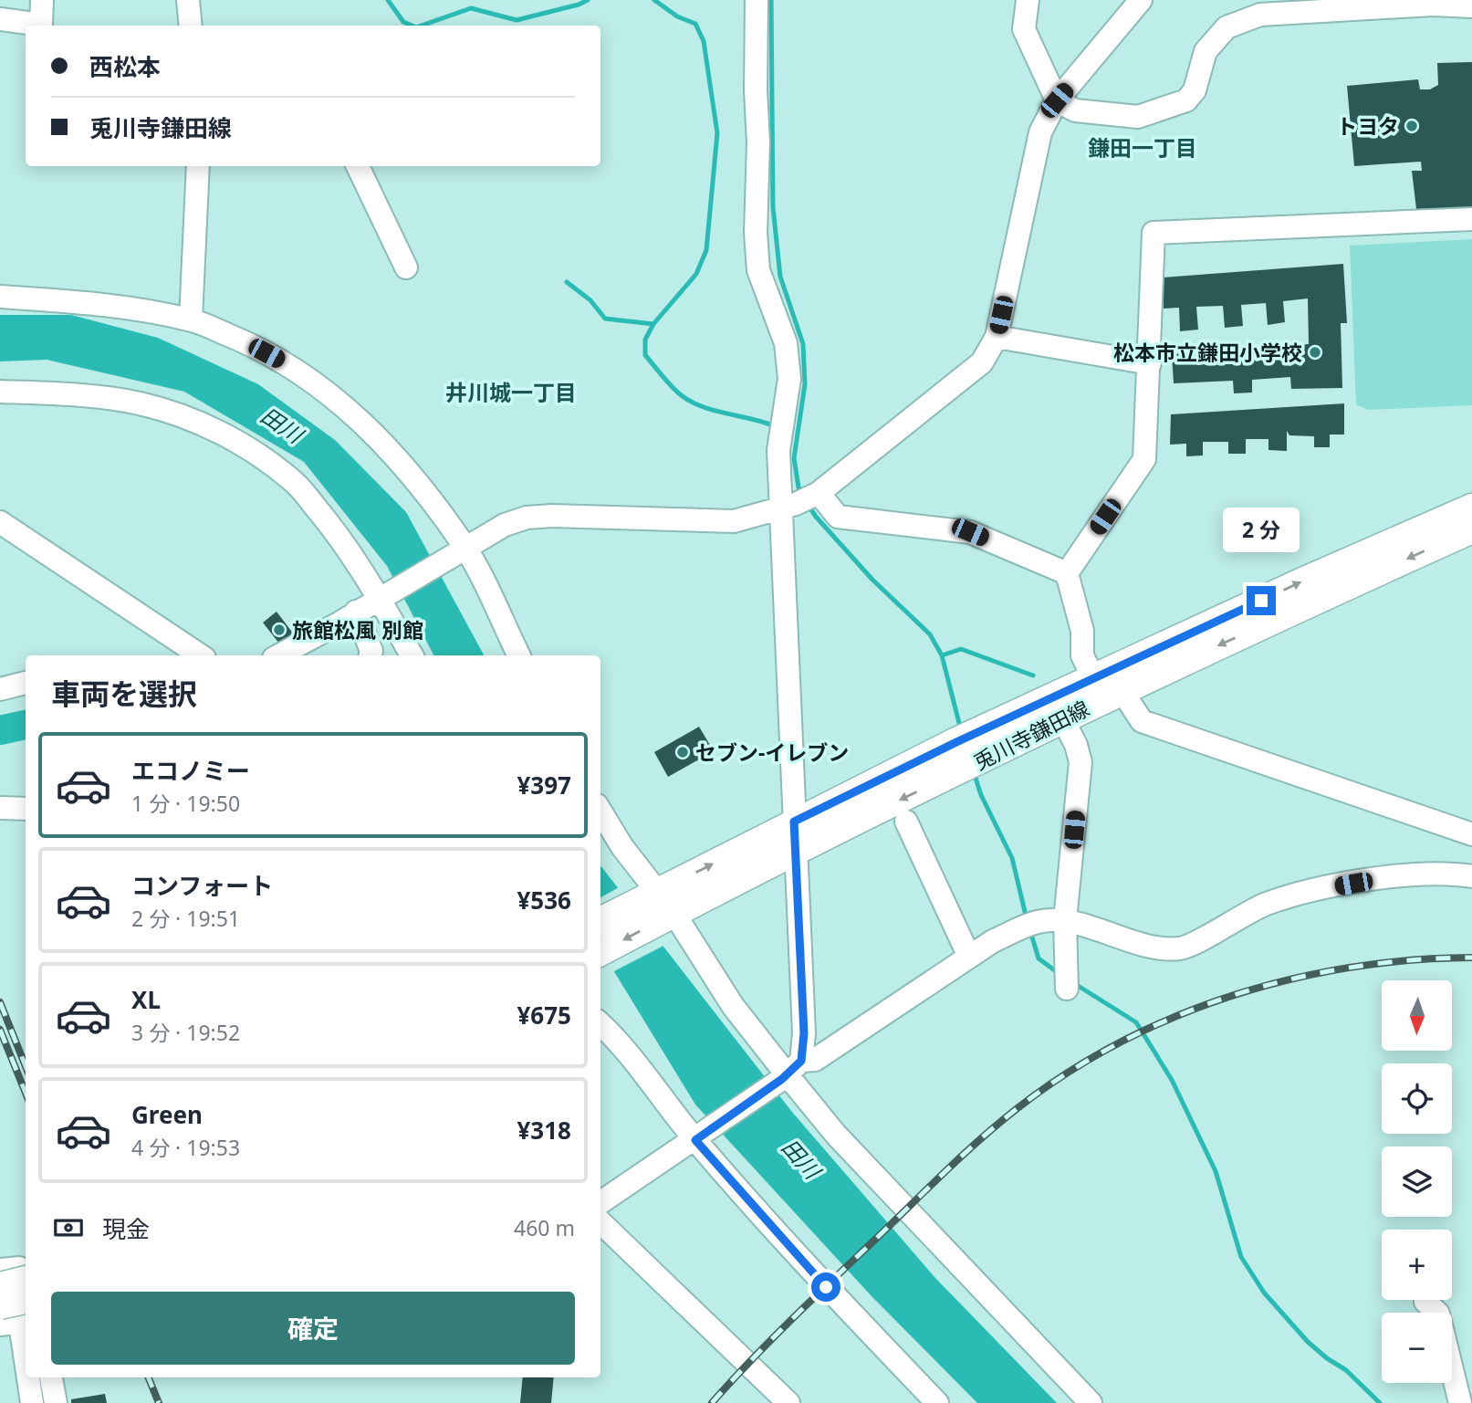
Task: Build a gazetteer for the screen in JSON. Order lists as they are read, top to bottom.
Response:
{
  "streets": {
    "main road": ["兎川寺鎌田線"]
  },
  "districts": ["鎌田一丁目", "井川城一丁目"],
  "water": ["田川"],
  "places": [
    "トヨタ",
    "松本市立鎌田小学校",
    "旅館松風 別館",
    "セブン-イレブン"
  ],
  "north": "bottom",
  "page": {
    "banner": ["西松本", "兎川寺鎌田線"],
    "bubble": "2 分",
    "heading": "車両を選択",
    "list": [
      {
        "name": "エコノミー",
        "note": "1 分 · 19:50",
        "value": "¥397"
      },
      {
        "name": "コンフォート",
        "note": "2 分 · 19:51",
        "value": "¥536"
      },
      {
        "name": "XL",
        "note": "3 分 · 19:52",
        "value": "¥675"
      },
      {
        "name": "Green",
        "note": "4 分 · 19:53",
        "value": "¥318"
      }
    ],
    "map_buttons": ["+", "−"],
    "pay": ["現金", "460 m"],
    "buttons": "確定"
  }
}
